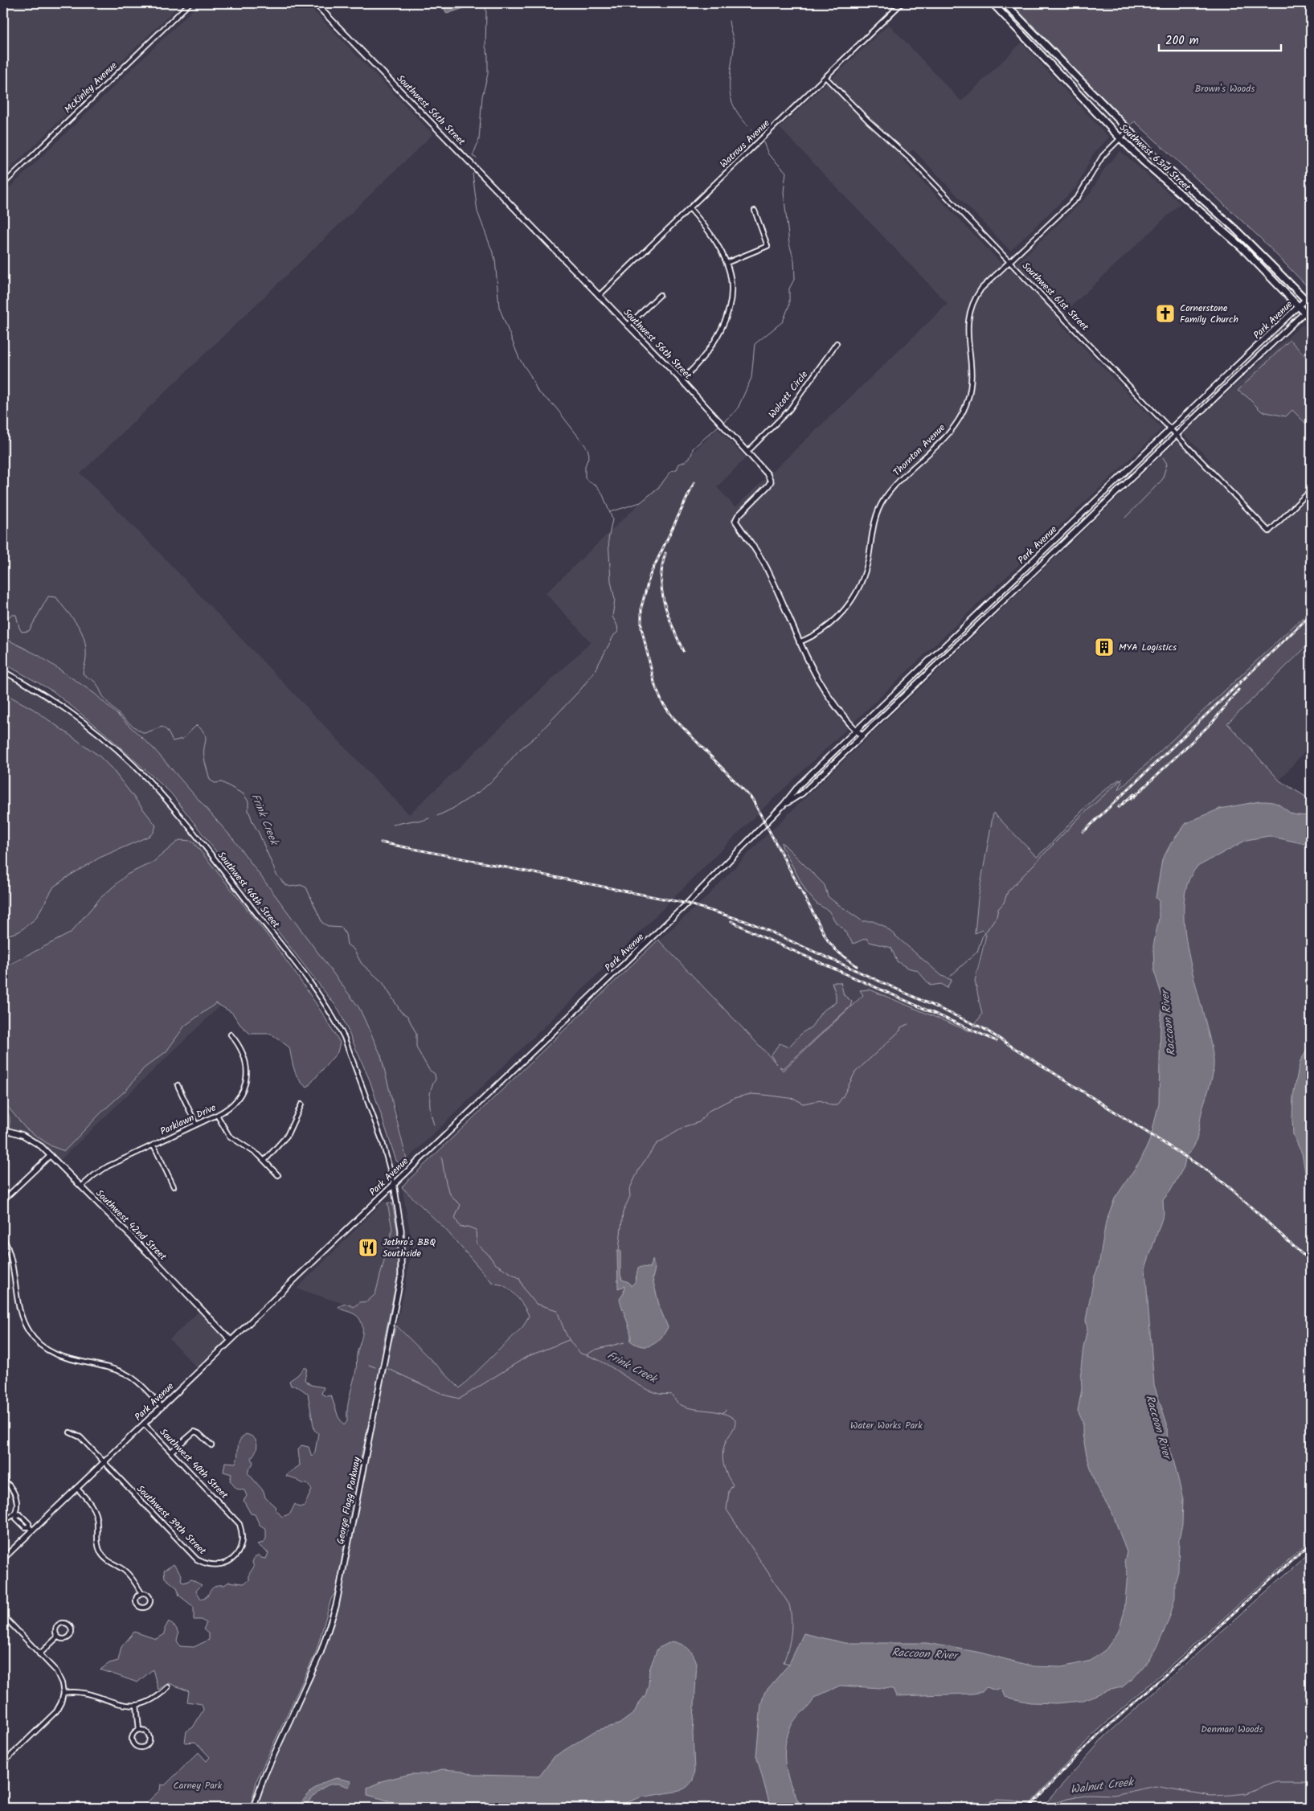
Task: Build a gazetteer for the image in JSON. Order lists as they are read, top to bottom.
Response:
{
  "streets": {
    "main road": [
      "Southwest 56th Street",
      "Southwest 63rd Street",
      "Park Avenue",
      "Southwest 42nd Street",
      "George Flagg Parkway"
    ],
    "street": [
      "McKinley Avenue",
      "Watrous Avenue",
      "Southwest 61st Street",
      "Wolcott Circle",
      "Thornton Avenue",
      "Southwest 46th Street",
      "Parklawn Drive",
      "Southwest 40th Street",
      "Southwest 39th Street"
    ]
  },
  "crossings": [
    ["Southwest 56th Street", "Watrous Avenue"],
    ["Southwest 56th Street", "Park Avenue"],
    ["Southwest 56th Street", "Wolcott Circle"],
    ["Southwest 56th Street", "Thornton Avenue"],
    ["Watrous Avenue", "Southwest 61st Street"],
    ["Southwest 63rd Street", "Park Avenue"],
    ["Southwest 63rd Street", "Thornton Avenue"],
    ["Southwest 61st Street", "Park Avenue"],
    ["Southwest 61st Street", "Thornton Avenue"],
    ["Park Avenue", "Southwest 46th Street"],
    ["Park Avenue", "Southwest 42nd Street"],
    ["Park Avenue", "Southwest 40th Street"],
    ["Park Avenue", "George Flagg Parkway"],
    ["Park Avenue", "Southwest 39th Street"],
    ["Southwest 46th Street", "George Flagg Parkway"],
    ["Parklawn Drive", "Southwest 42nd Street"],
    ["Southwest 40th Street", "Southwest 39th Street"]
  ],
  "water": ["Frink Creek", "Raccoon River", "Walnut Creek"],
  "parks": [
    "Brown's Woods",
    "Water Works Park",
    "Denman Woods",
    "Carney Park"
  ],
  "places": {
    "church": ["Cornerstone Family Church"],
    "building": ["MYA Logistics"],
    "restaurant": ["Jethro's BBQ Southside"]
  },
  "scale_bar": "200 m"
}
